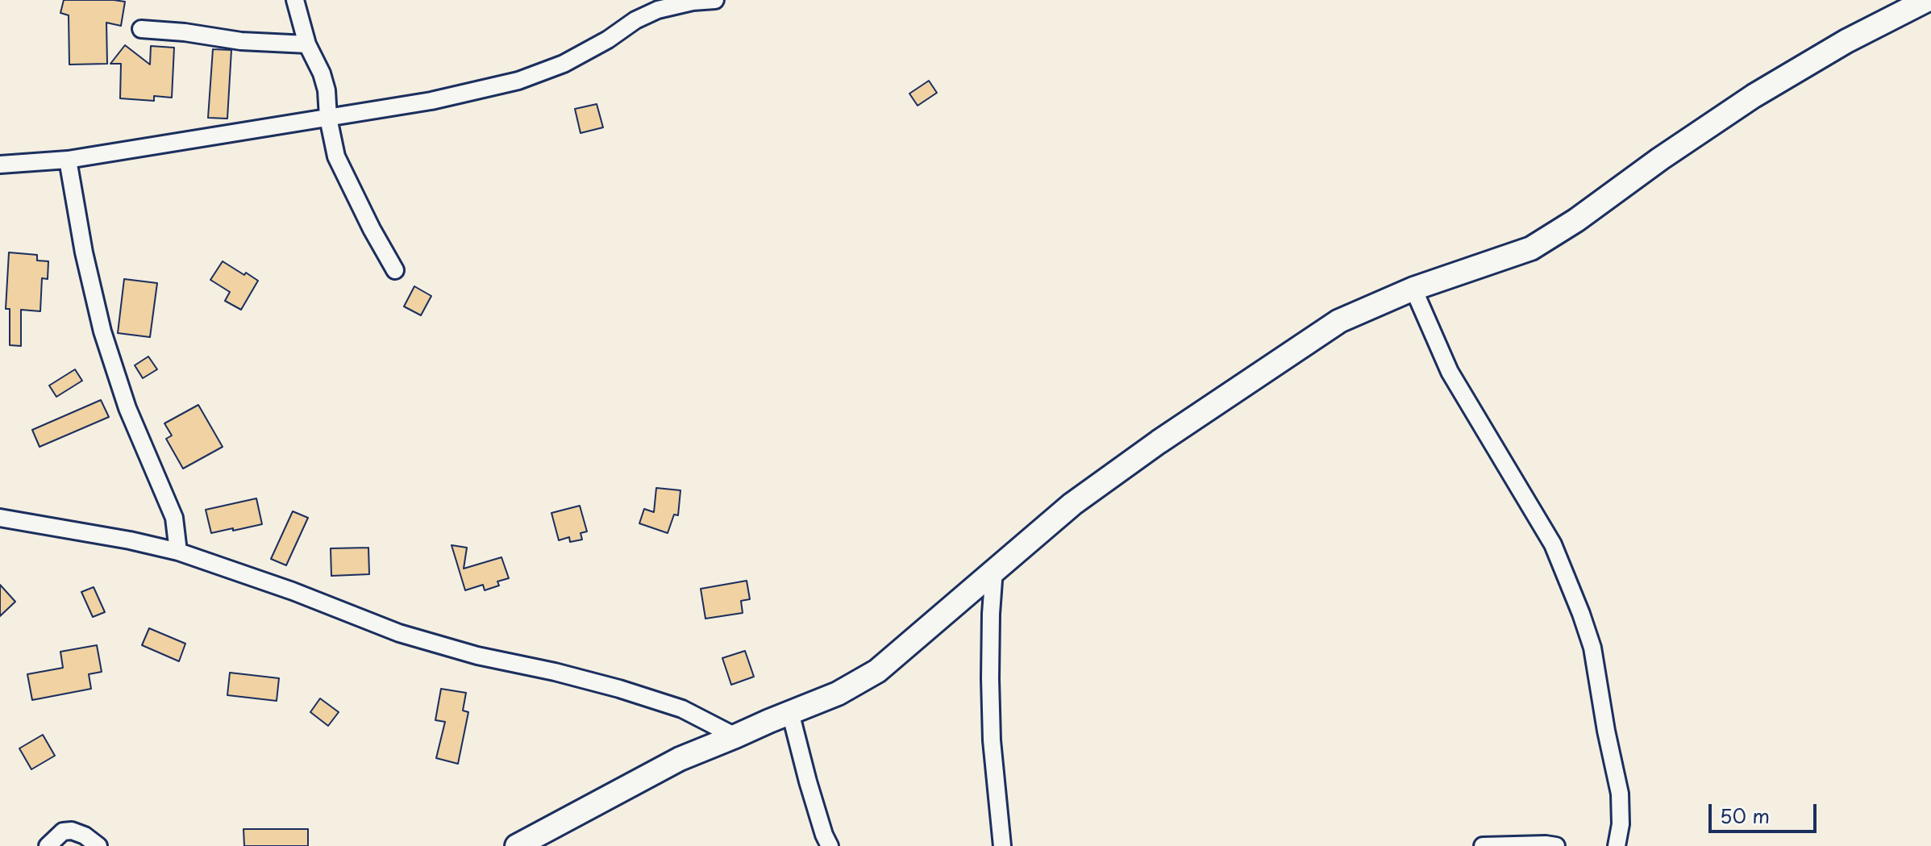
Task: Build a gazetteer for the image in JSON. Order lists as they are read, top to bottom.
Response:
{
  "scale_bar": "50 m"
}
